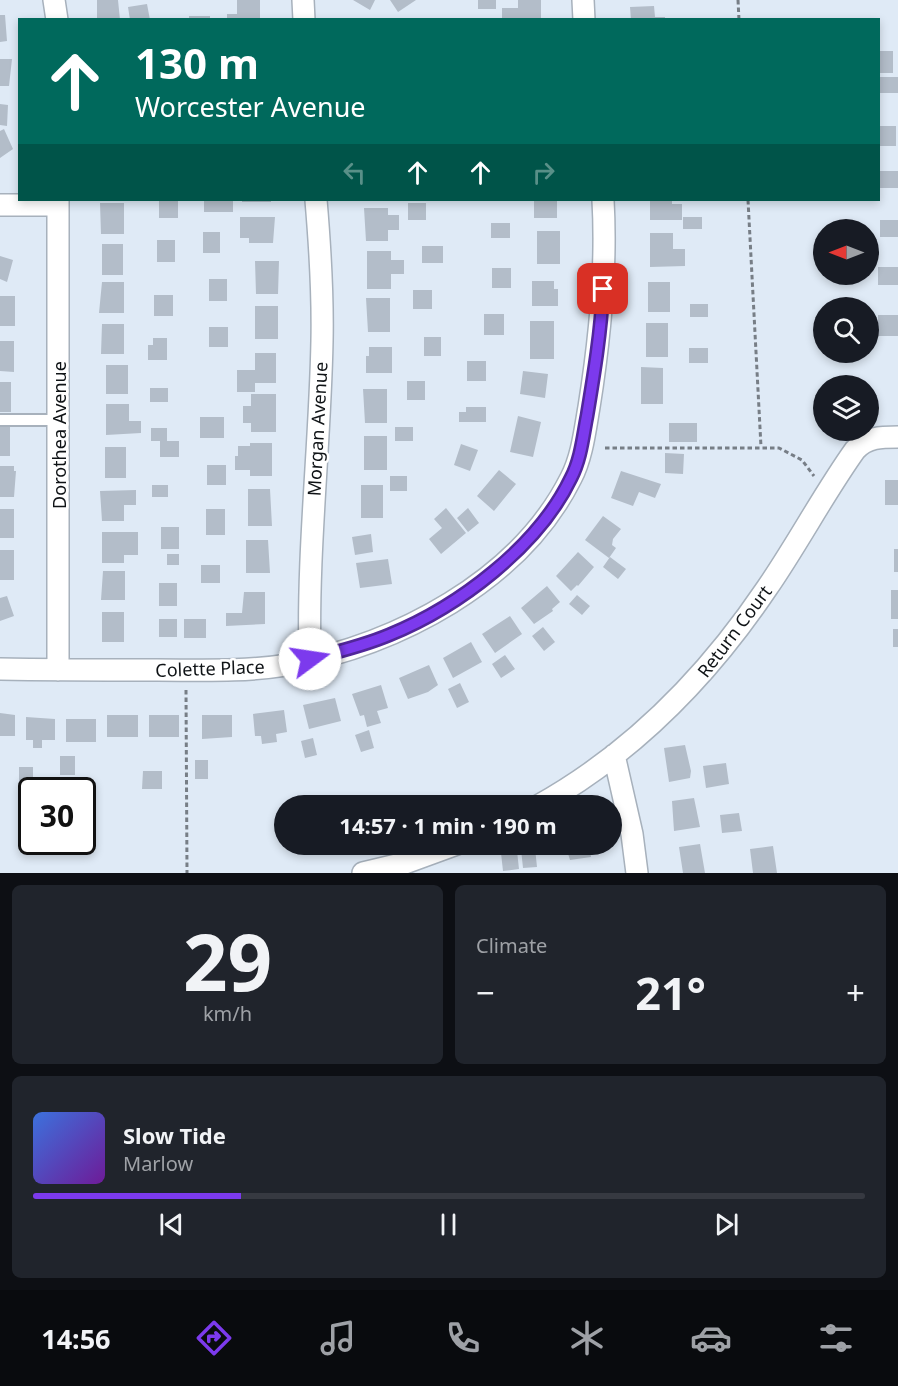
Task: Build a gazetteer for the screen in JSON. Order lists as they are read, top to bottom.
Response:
{
  "streets": {
    "street": [
      "Morgan Avenue",
      "Dorothea Avenue",
      "Return Court",
      "Colette Place"
    ]
  },
  "crossings": [
    ["Morgan Avenue", "Colette Place"],
    ["Dorothea Avenue", "Colette Place"]
  ],
  "north": "left",
  "page": {
    "turn": ["130 m", "Worcester Avenue"],
    "limit": "30",
    "trip": "14:57 · 1 min · 190 m",
    "tile": [
      ["29", "km/h"],
      "Climate"
    ],
    "heat": ["−", "21°", "+"],
    "song": ["Slow Tide", "Marlow"],
    "tabs": "14:56"
  }
}
